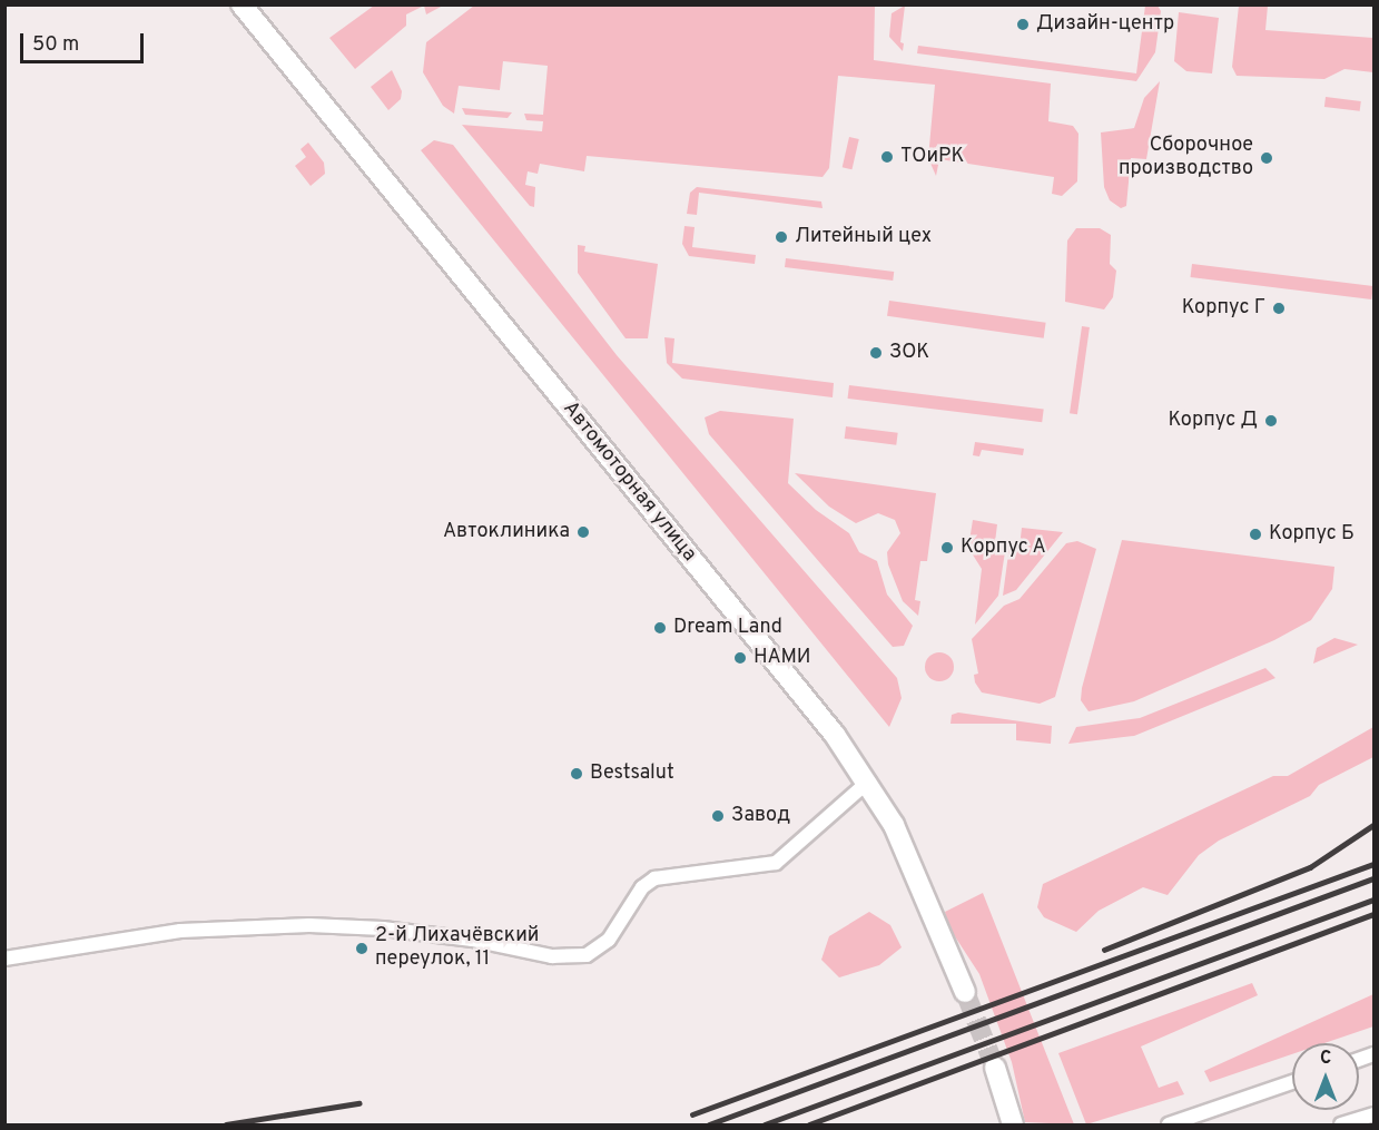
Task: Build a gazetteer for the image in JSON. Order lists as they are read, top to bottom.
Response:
{
  "streets": {
    "street": ["Автомоторная улица"]
  },
  "places": [
    "Дизайн-центр",
    "ТОиРК",
    "Сборочное производство",
    "Литейный цех",
    "Корпус Г",
    "ЗОК",
    "Корпус Д",
    "Автоклиника",
    "Корпус Б",
    "Корпус А",
    "Dream Land",
    "НАМИ",
    "Bestsalut",
    "Завод",
    "2-й Лихачёвский переулок, 11"
  ],
  "scale_bar": "50 m",
  "north": "top"
}
